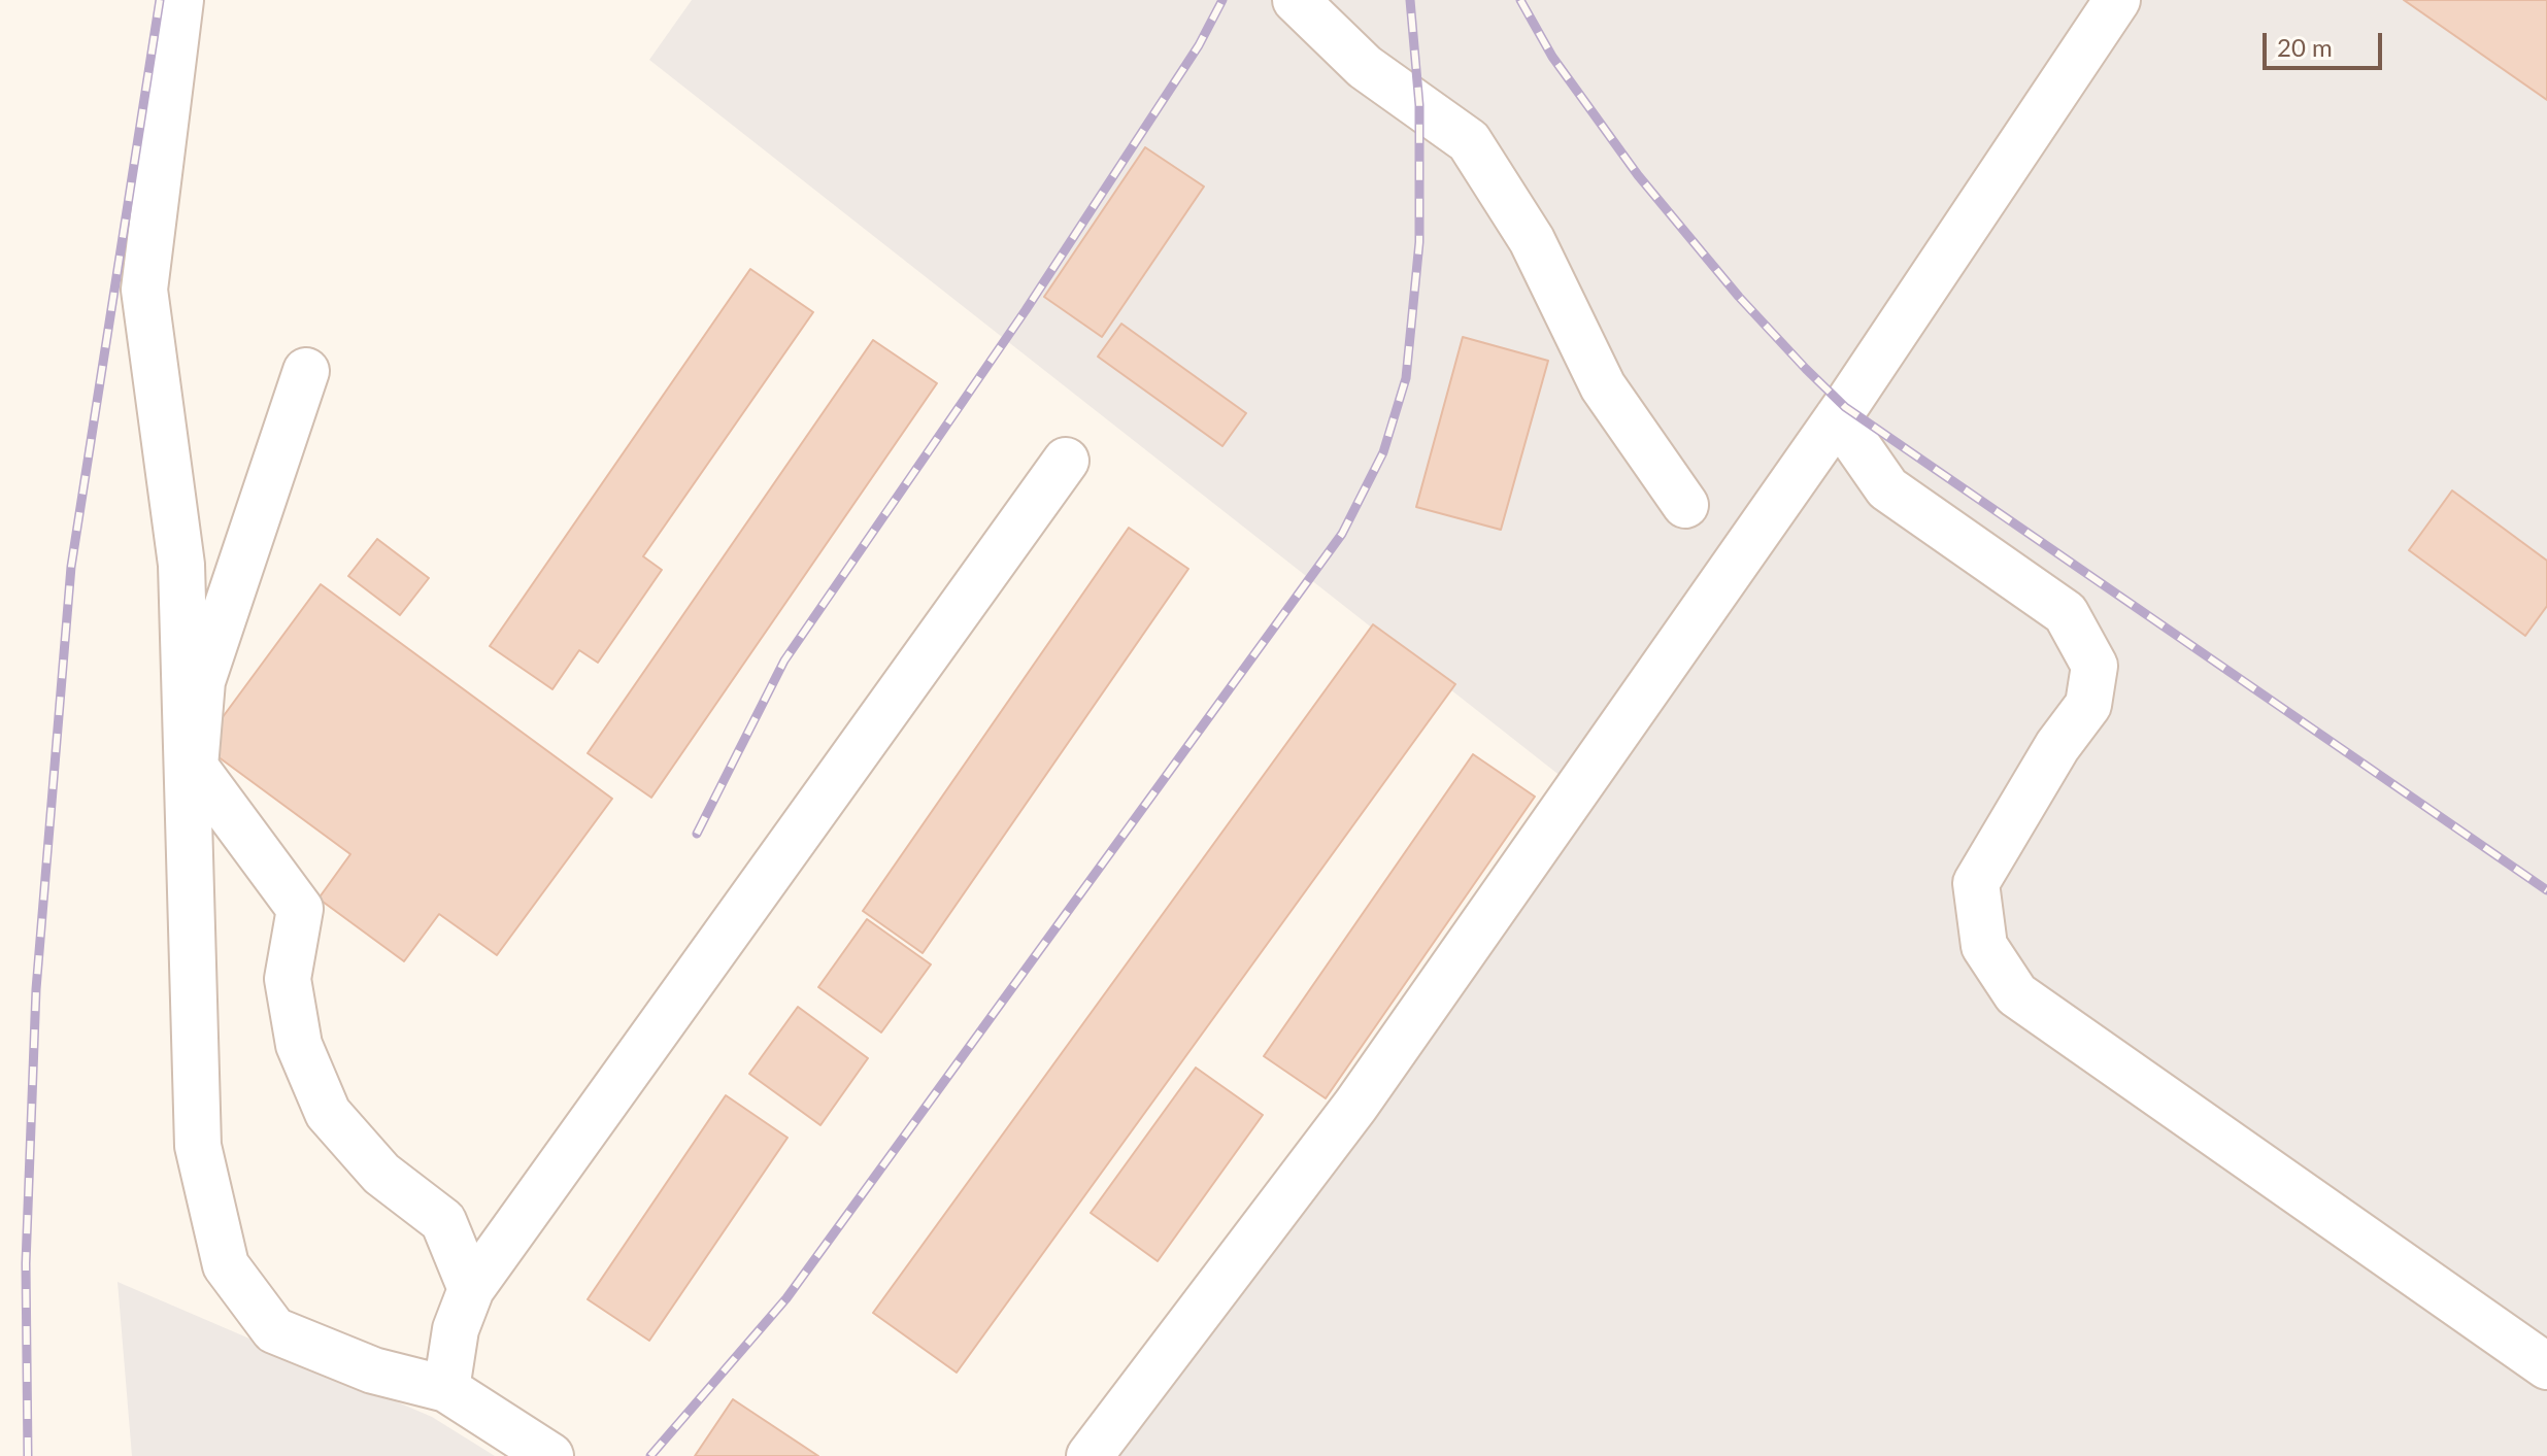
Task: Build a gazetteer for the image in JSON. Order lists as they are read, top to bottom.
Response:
{
  "scale_bar": "20 m"
}
